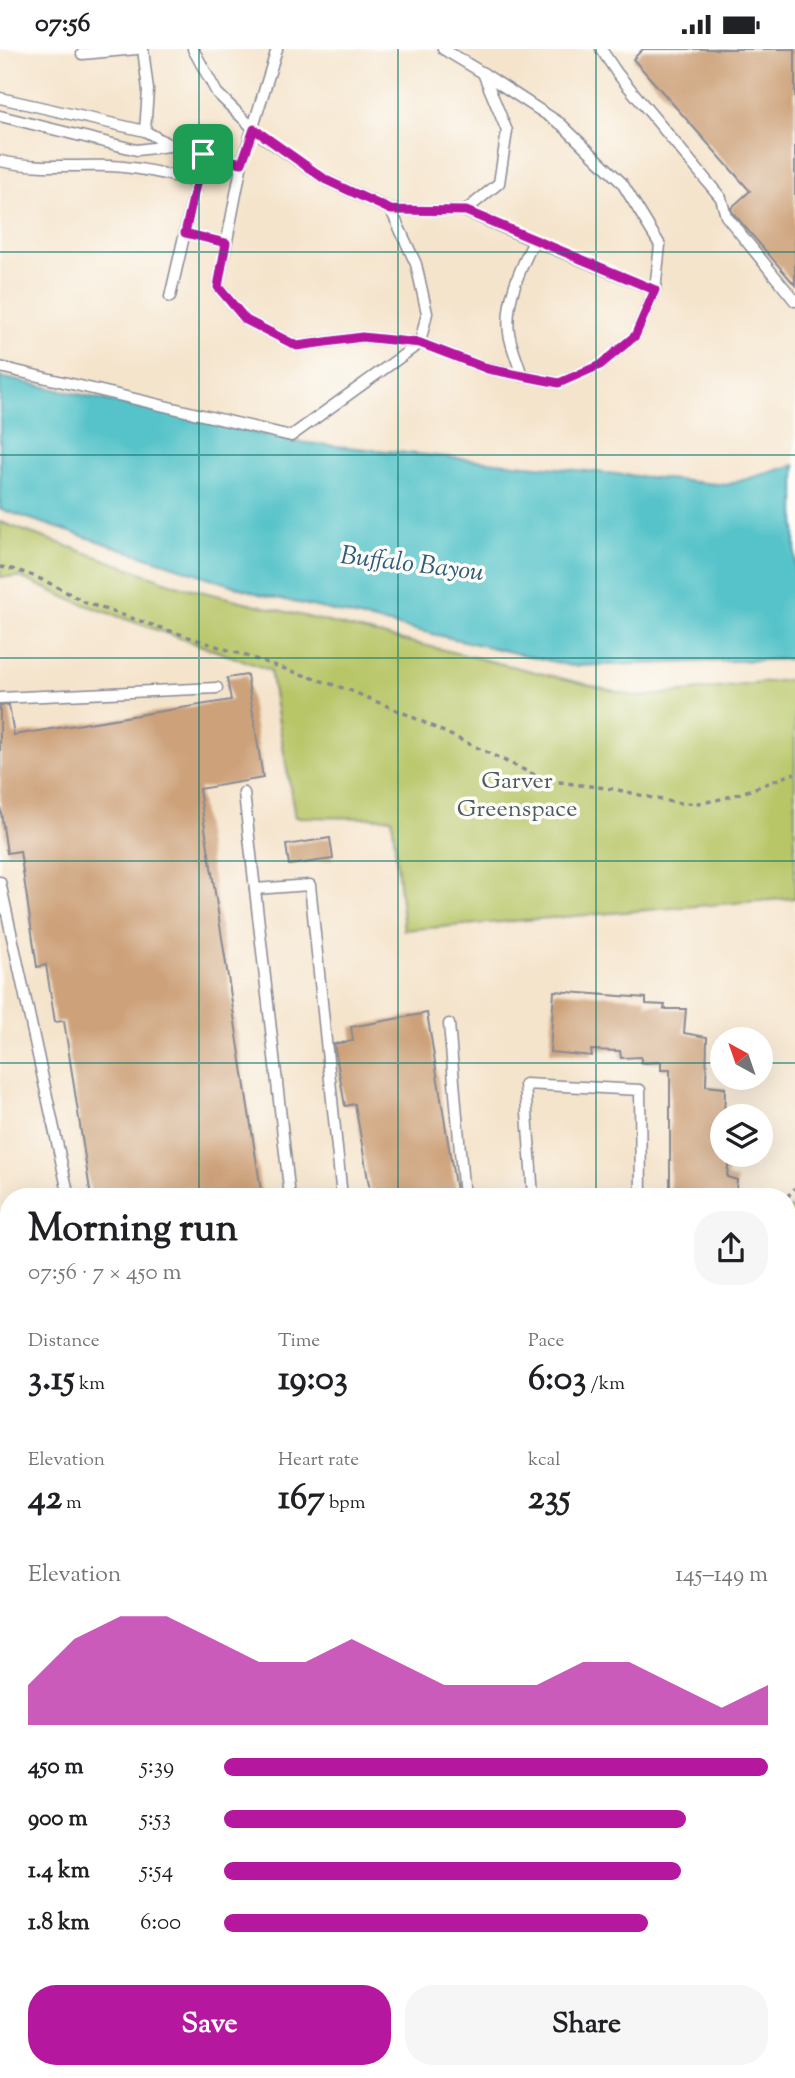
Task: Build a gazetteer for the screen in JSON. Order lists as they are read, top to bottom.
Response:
{
  "water": ["Buffalo Bayou"],
  "parks": ["Garver Greenspace"],
  "north": "top left",
  "page": {
    "status": "07:56",
    "heading": ["Morning run", "07:56 · 7 × 450 m"],
    "stats": [
      ["Distance", "3.15 km"],
      ["Time", "19:03"],
      ["Pace", "6:03 /km"],
      ["Elevation", "42 m"],
      ["Heart rate", "167 bpm"],
      ["kcal", "235"]
    ],
    "chart": ["Elevation", "145–149 m"],
    "list": [
      {
        "name": "450 m",
        "note": "5:39"
      },
      {
        "name": "900 m",
        "note": "5:53"
      },
      {
        "name": "1.4 km",
        "note": "5:54"
      },
      {
        "name": "1.8 km",
        "note": "6:00"
      }
    ],
    "buttons": ["Save", "Share"]
  }
}
